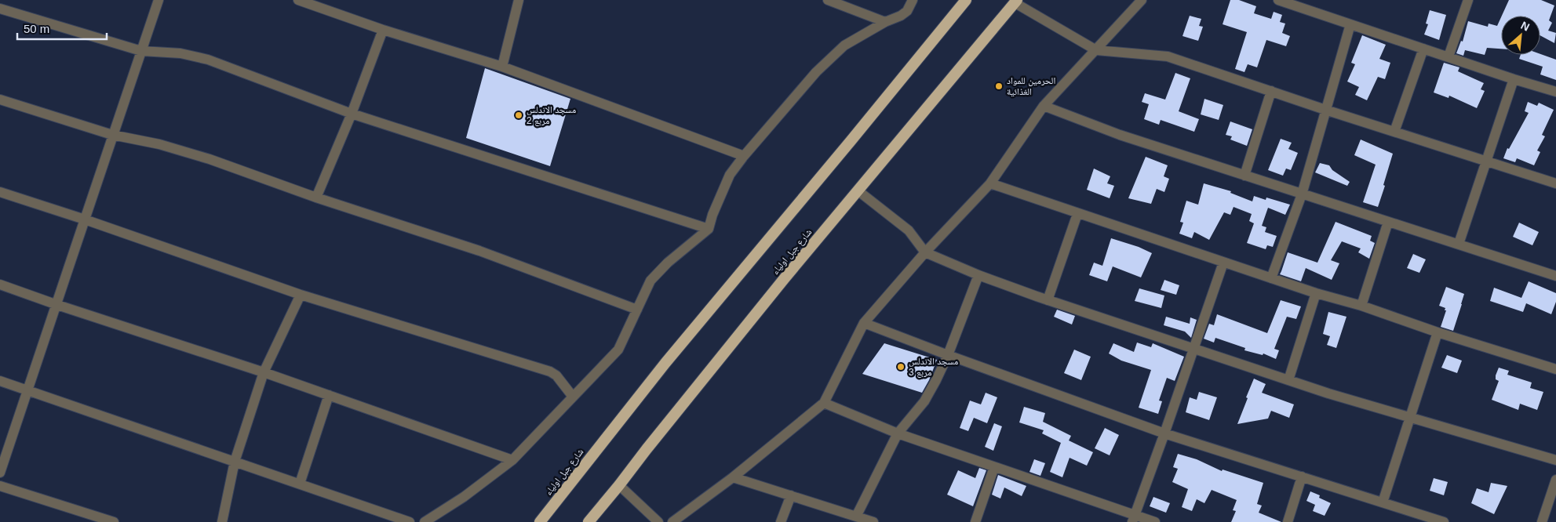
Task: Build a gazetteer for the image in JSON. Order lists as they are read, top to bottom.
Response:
{
  "streets": {
    "highway": ["شارع جبل اولياء"]
  },
  "places": ["الحرمين للمواد الغذائية", "مسجد الاندلس مربع 2", "مسجد الاندلس مربع 3"],
  "scale_bar": "50 m",
  "north": "top right"
}
